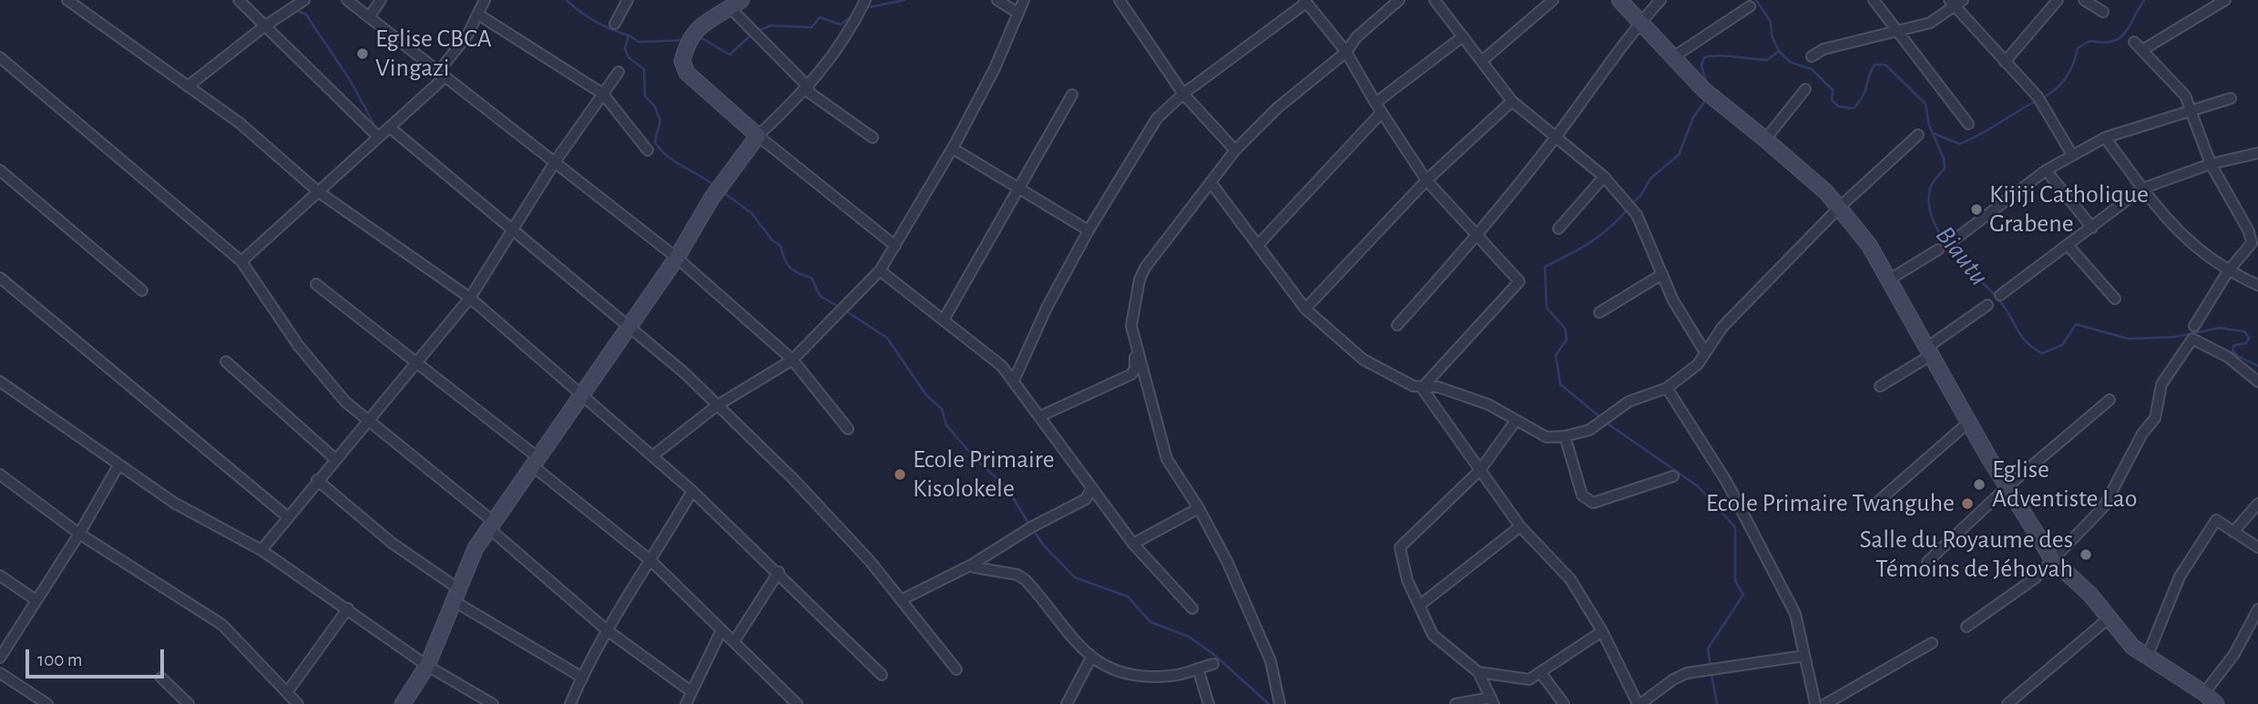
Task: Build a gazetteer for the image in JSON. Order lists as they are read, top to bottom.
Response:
{
  "water": ["Biautu"],
  "places": [
    "Eglise CBCA Vingazi",
    "Kijiji Catholique Grabene",
    "Ecole Primaire Kisolokele",
    "Eglise Adventiste Lao",
    "Ecole Primaire Twanguhe",
    "Salle du Royaume des Témoins de Jéhovah"
  ],
  "scale_bar": "100 m"
}
